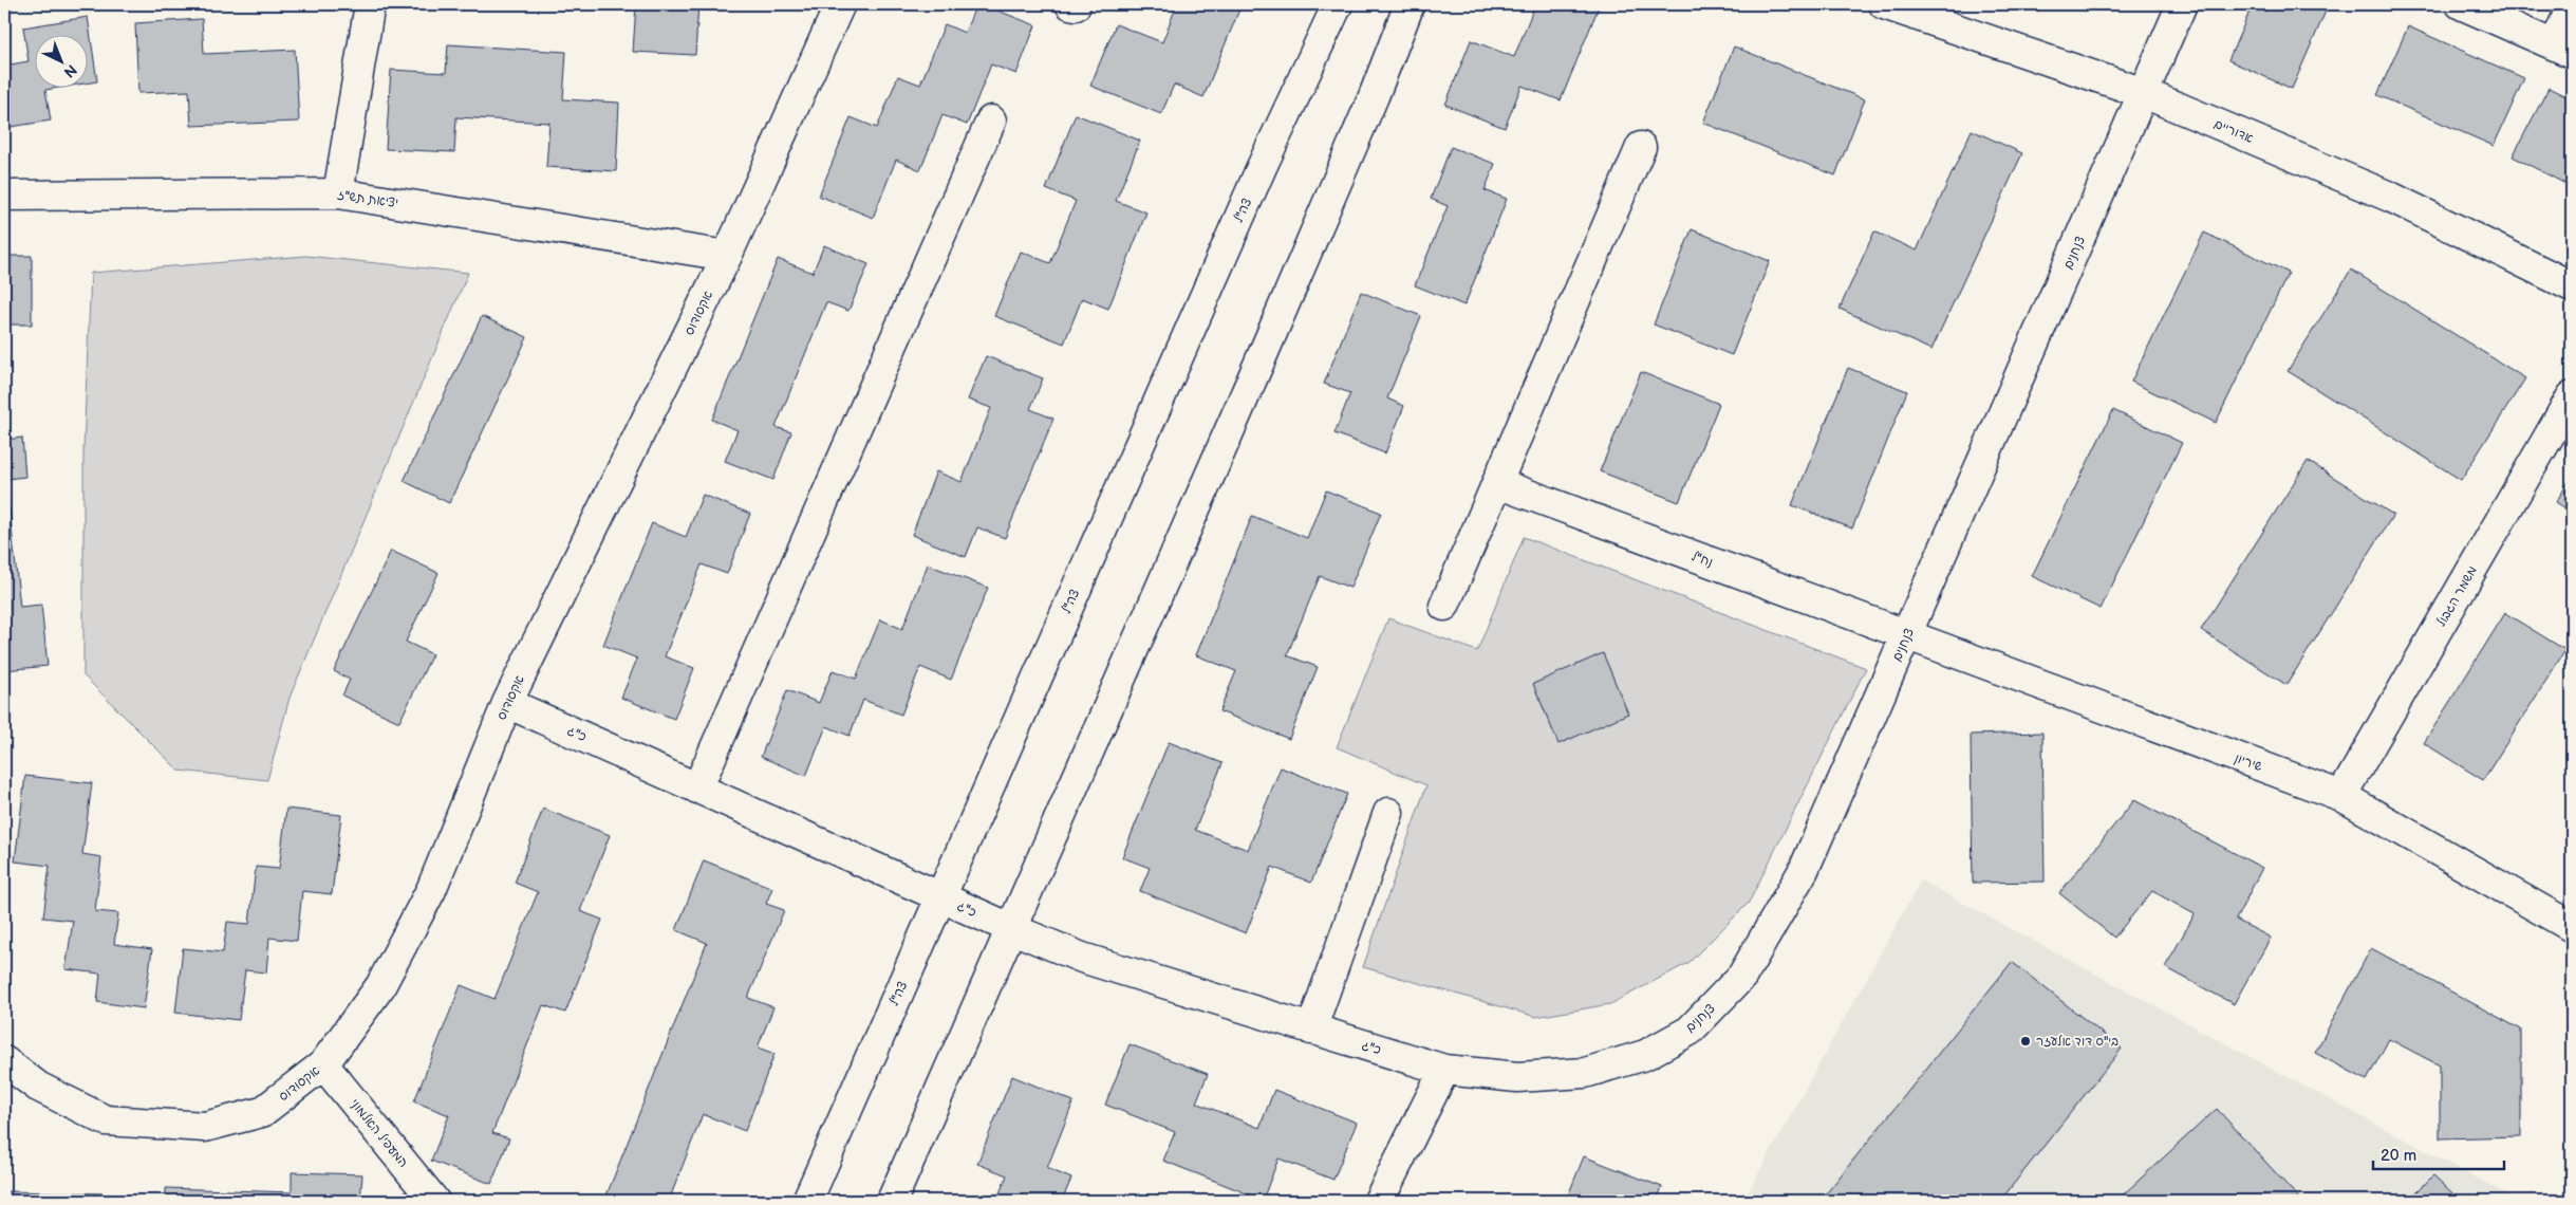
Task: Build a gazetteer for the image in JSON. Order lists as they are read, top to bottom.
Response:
{
  "streets": {
    "street": [
      "אדוריים",
      "יציאת תש\"ז",
      "צה\"ל",
      "צנחנים",
      "אקסודוס",
      "נח\"ל",
      "משמר הגבול",
      "כ\"ג",
      "שיריון",
      "המעפיל האלמוני"
    ]
  },
  "crossings": [
    ["אדוריים", "צנחנים"],
    ["יציאת תש\"ז", "אקסודוס"],
    ["צה\"ל", "כ\"ג"],
    ["צנחנים", "נח\"ל"],
    ["צנחנים", "כ\"ג"],
    ["צנחנים", "שיריון"],
    ["אקסודוס", "כ\"ג"],
    ["אקסודוס", "המעפיל האלמוני"],
    ["נח\"ל", "שיריון"],
    ["משמר הגבול", "שיריון"]
  ],
  "places": ["בי\"ס דוד אלעזר"],
  "scale_bar": "20 m",
  "north": "bottom right"
}
